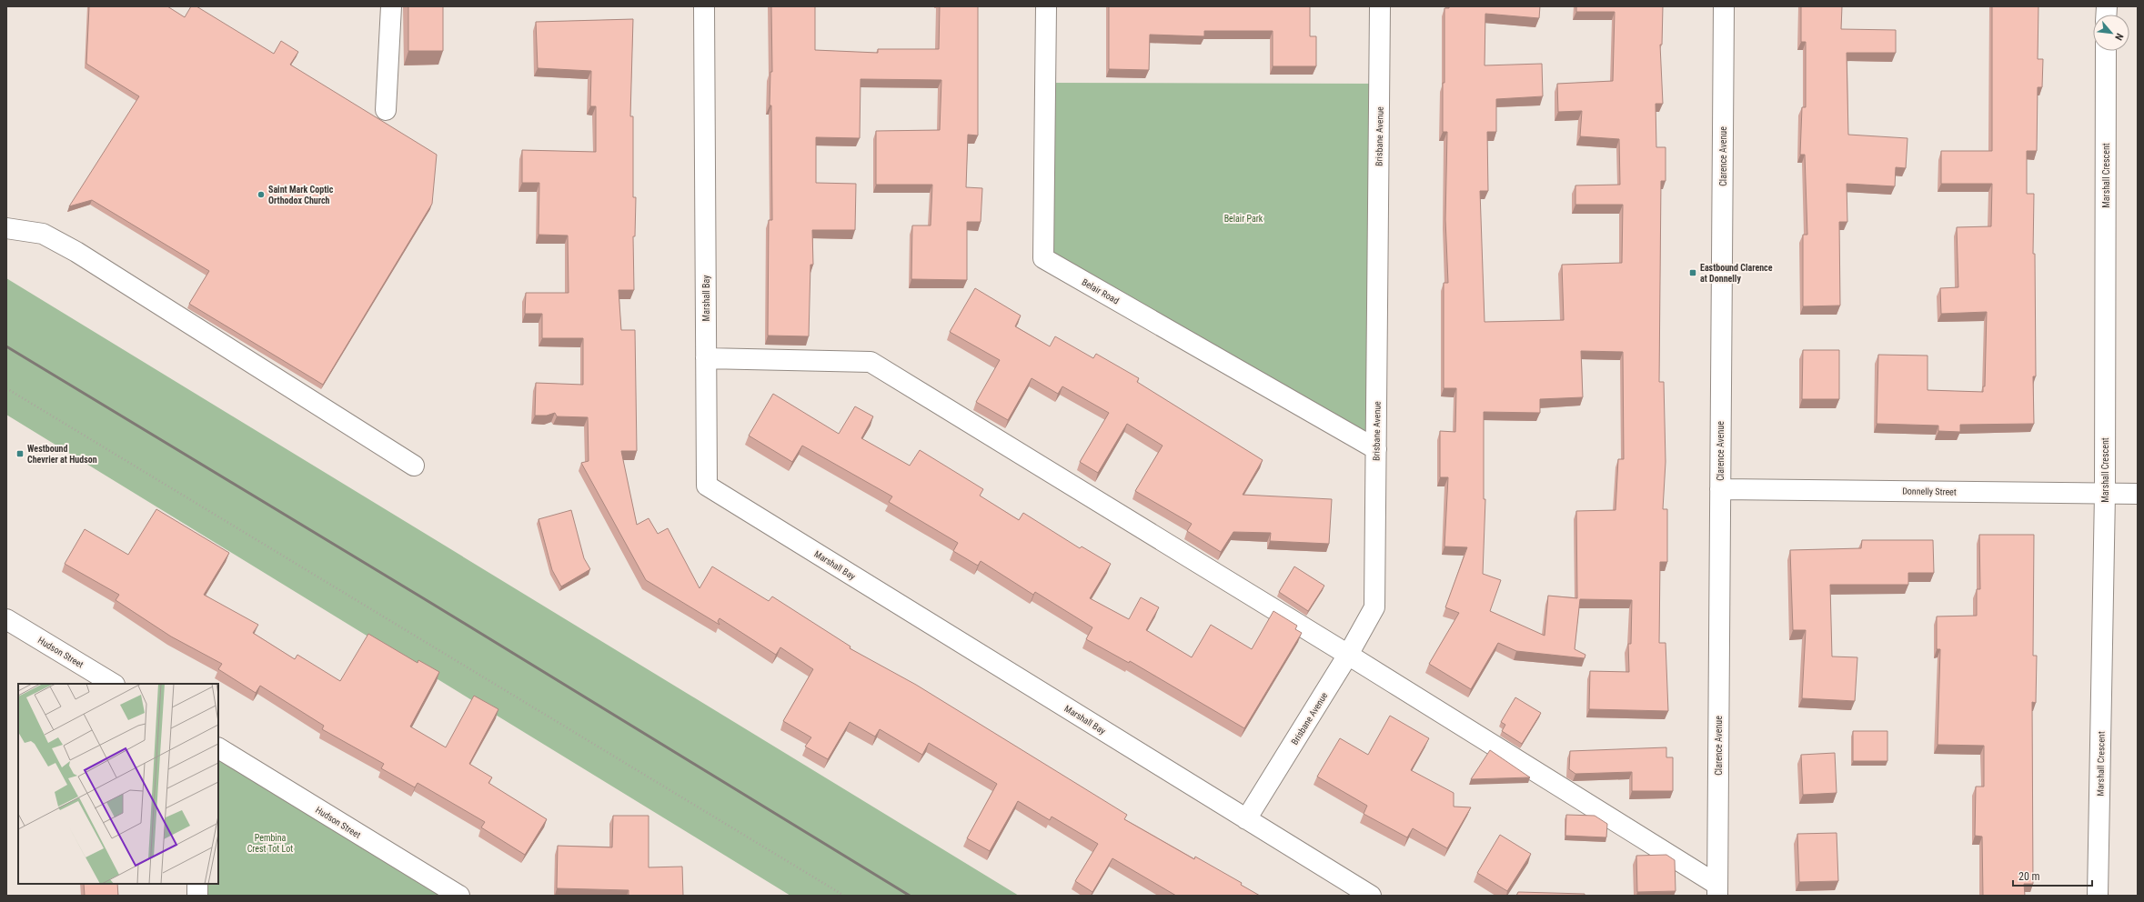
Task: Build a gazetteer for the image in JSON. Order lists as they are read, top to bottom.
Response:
{
  "streets": {
    "street": [
      "Brisbane Avenue",
      "Clarence Avenue",
      "Marshall Crescent",
      "Belair Road",
      "Marshall Bay",
      "Donnelly Street",
      "Hudson Street"
    ]
  },
  "crossings": [
    ["Brisbane Avenue", "Belair Road"],
    ["Brisbane Avenue", "Marshall Bay"],
    ["Clarence Avenue", "Donnelly Street"],
    ["Marshall Crescent", "Donnelly Street"]
  ],
  "parks": ["Belair Park", "Pembina Crest Tot Lot"],
  "places": {
    "other": ["Saint Mark Coptic Orthodox Church"],
    "transit": ["Eastbound Clarence at Donnelly", "Westbound Chevrier at Hudson"]
  },
  "scale_bar": "20 m",
  "north": "bottom right"
}
